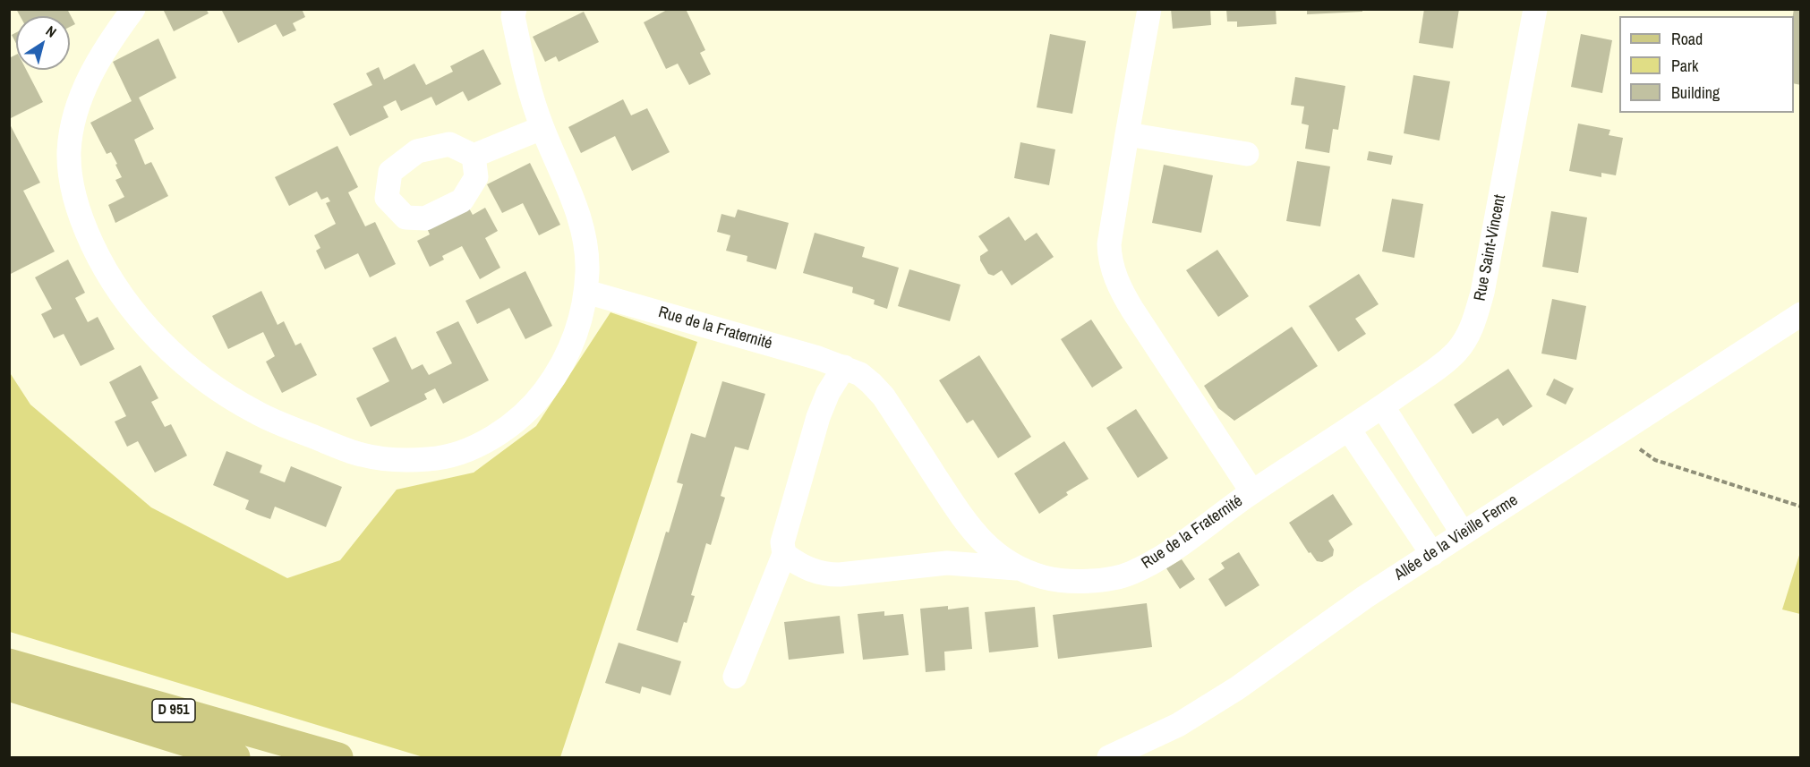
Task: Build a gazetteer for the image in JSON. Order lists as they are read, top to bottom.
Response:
{
  "streets": {
    "main road": ["D 951"],
    "street": ["Rue Saint-Vincent", "Rue de la Fraternité", "Allée de la Vieille Ferme"]
  },
  "crossings": [
    ["Rue Saint-Vincent", "Rue de la Fraternité"]
  ],
  "legend": ["Road", "Park", "Building"],
  "north": "top right"
}
